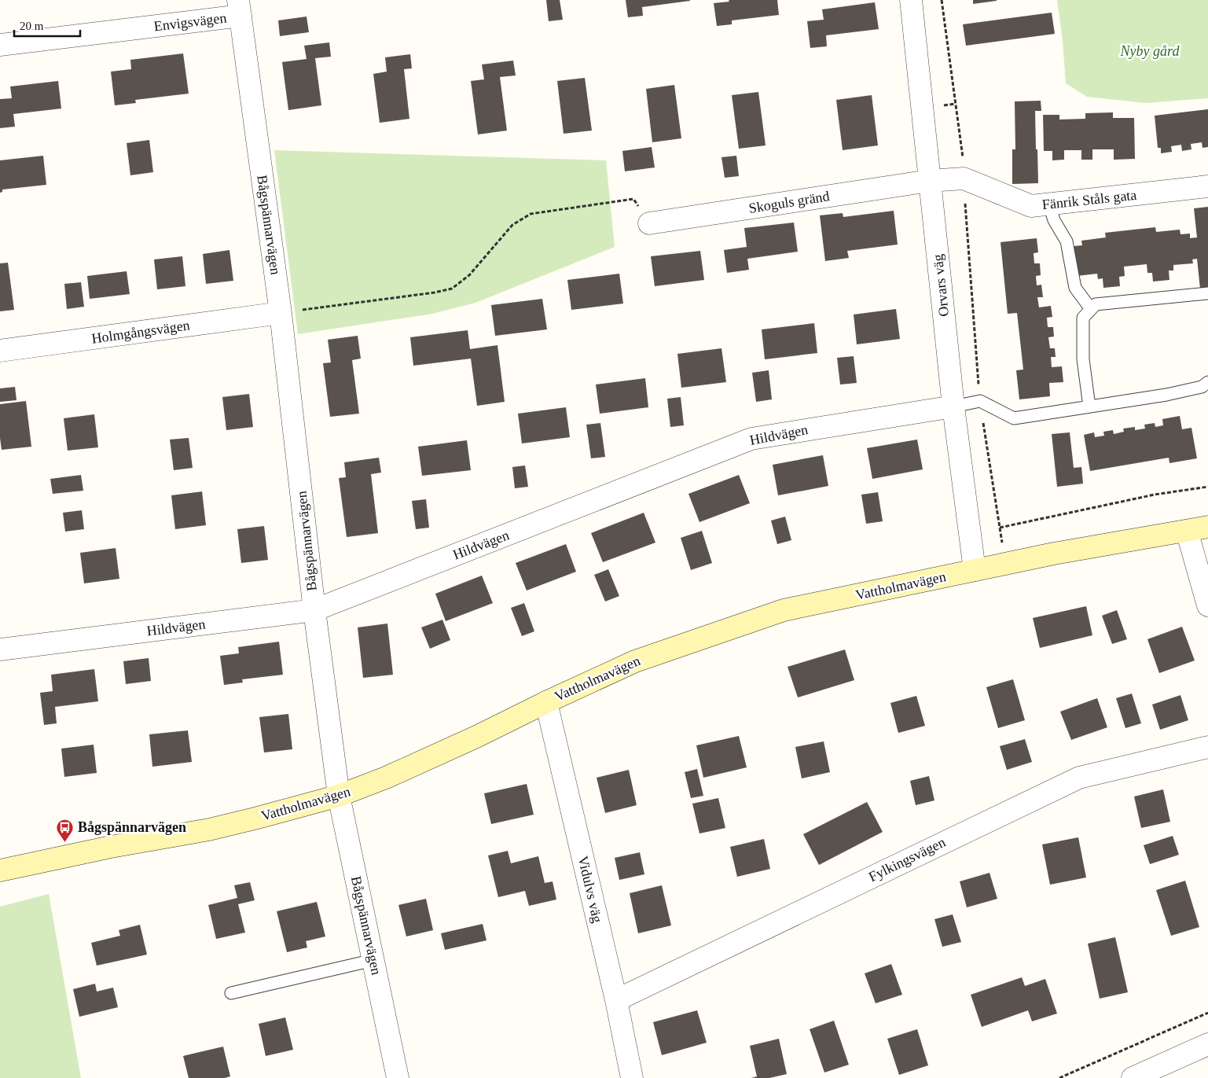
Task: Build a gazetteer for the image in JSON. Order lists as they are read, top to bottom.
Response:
{
  "streets": {
    "main road": ["Vattholmavägen"],
    "street": [
      "Envigsvägen",
      "Fänrik Ståls gata",
      "Skoguls gränd",
      "Bågspännarvägen",
      "Orvars väg",
      "Holmgångsvägen",
      "Hildvägen",
      "Fylkingsvägen",
      "Vidulvs väg"
    ]
  },
  "crossings": [
    ["Envigsvägen", "Bågspännarvägen"],
    ["Fänrik Ståls gata", "Skoguls gränd"],
    ["Fänrik Ståls gata", "Orvars väg"],
    ["Skoguls gränd", "Orvars väg"],
    ["Bågspännarvägen", "Holmgångsvägen"],
    ["Bågspännarvägen", "Hildvägen"],
    ["Bågspännarvägen", "Vattholmavägen"],
    ["Orvars väg", "Hildvägen"],
    ["Orvars väg", "Vattholmavägen"],
    ["Vattholmavägen", "Vidulvs väg"],
    ["Fylkingsvägen", "Vidulvs väg"]
  ],
  "parks": ["Nyby gård"],
  "places": {
    "bus stop": ["Bågspännarvägen"]
  },
  "scale_bar": "20 m"
}
